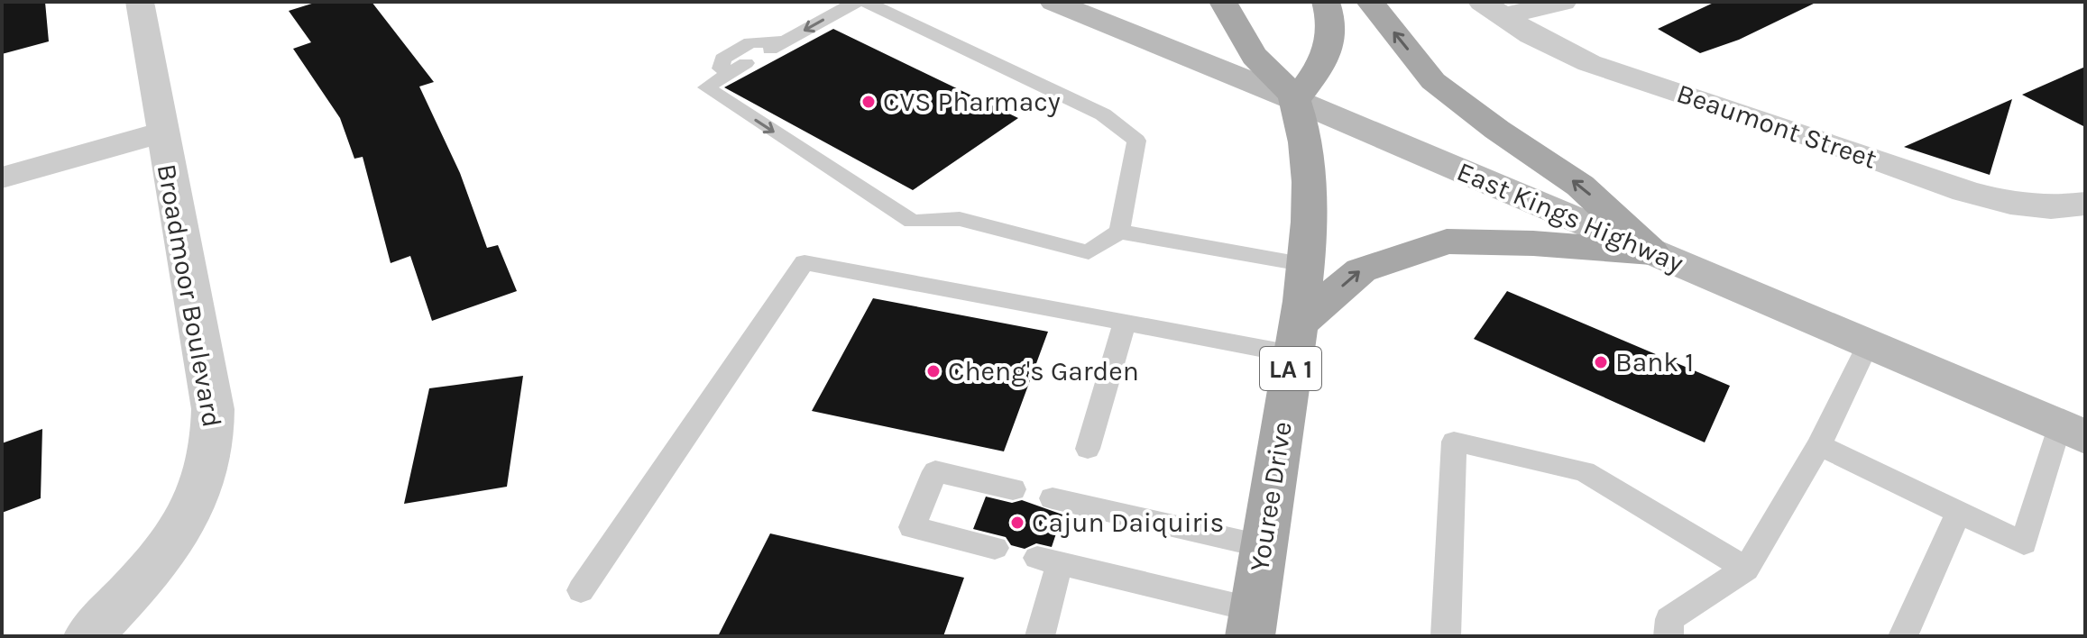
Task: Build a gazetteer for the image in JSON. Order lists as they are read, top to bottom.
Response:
{
  "streets": {
    "main road": ["East Kings Highway", "LA 1", "Youree Drive"],
    "street": ["Beaumont Street", "Broadmoor Boulevard"]
  },
  "crossings": [
    ["East Kings Highway", "Youree Drive"]
  ],
  "places": [
    "CVS Pharmacy",
    "Bank 1",
    "Cheng's Garden",
    "Cajun Daiquiris"
  ]
}
